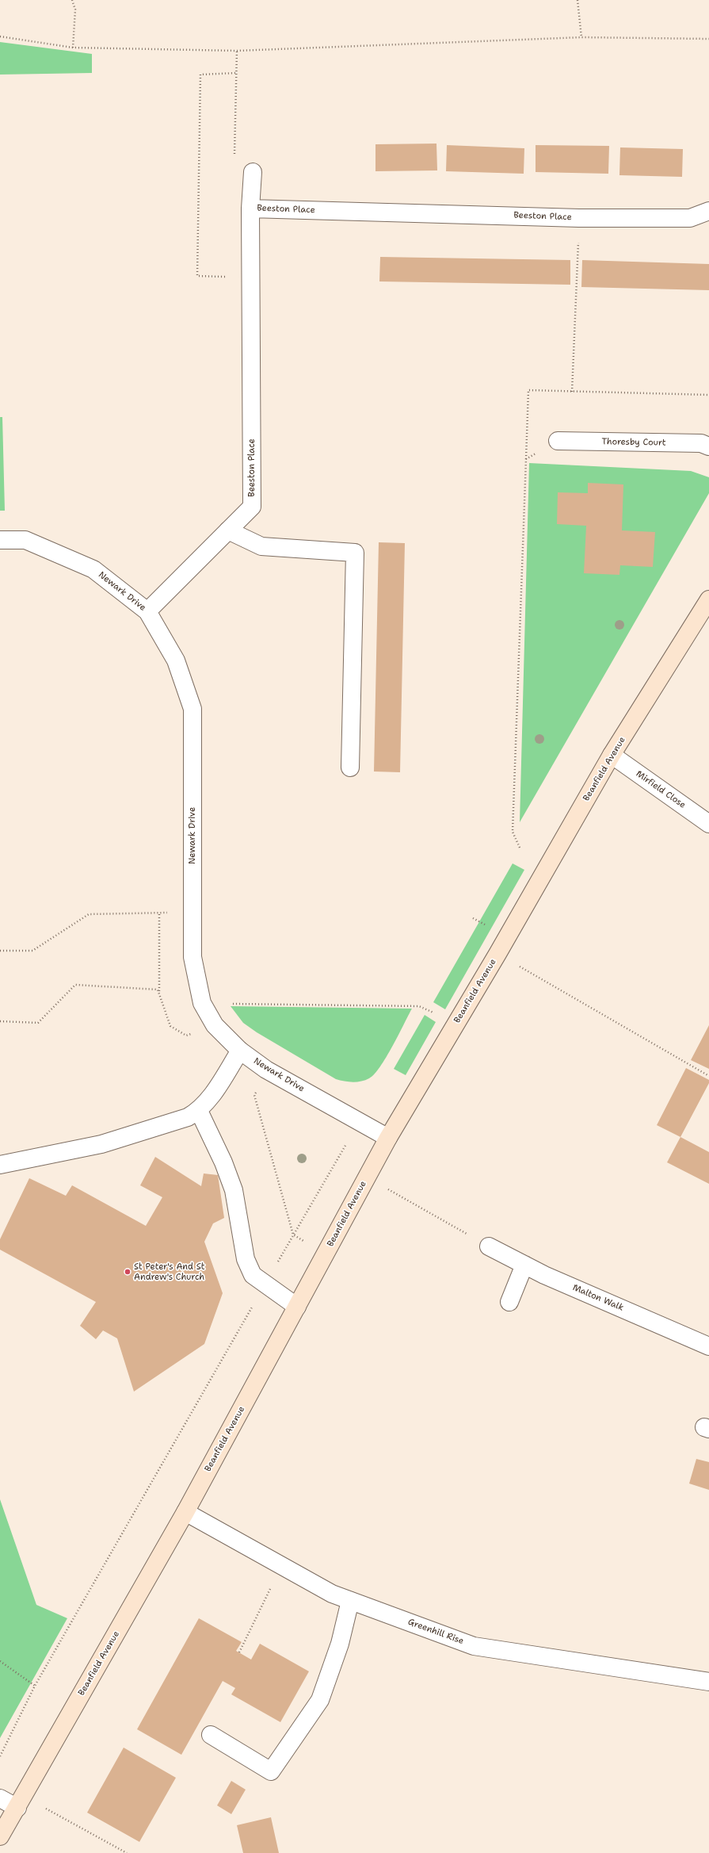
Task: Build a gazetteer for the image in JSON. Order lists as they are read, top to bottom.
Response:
{
  "streets": {
    "street": [
      "Beeston Place",
      "Thoresby Court",
      "Newark Drive",
      "Beanfield Avenue",
      "Mirfield Close",
      "Malton Walk",
      "Greenhill Rise"
    ]
  },
  "crossings": [
    ["Beeston Place", "Newark Drive"],
    ["Newark Drive", "Beanfield Avenue"],
    ["Beanfield Avenue", "Mirfield Close"],
    ["Beanfield Avenue", "Greenhill Rise"]
  ],
  "places": ["St Peter's And St Andrew's Church"]
}
